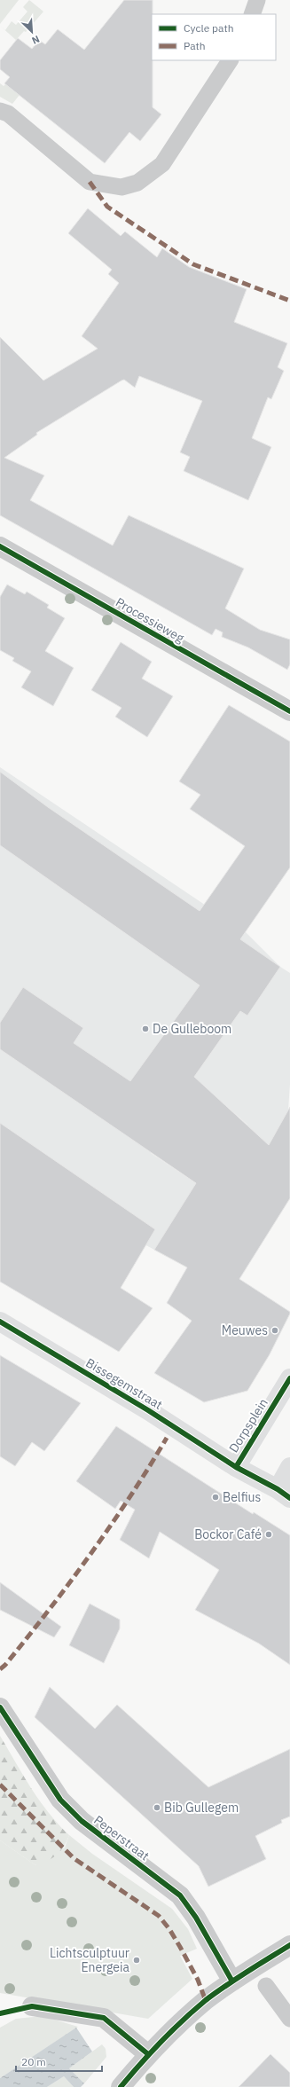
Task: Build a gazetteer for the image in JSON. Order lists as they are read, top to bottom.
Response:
{
  "streets": {
    "street": [
      "Processieweg",
      "Bissegemstraat",
      "Dorpsplein",
      "Peperstraat"
    ]
  },
  "crossings": [
    ["Bissegemstraat", "Dorpsplein"]
  ],
  "places": [
    "De Gulleboom",
    "Meuwes",
    "Belfius",
    "Bockor Café",
    "Bib Gullegem",
    "Lichtsculptuur Energeia"
  ],
  "legend": ["Cycle path", "Path"],
  "scale_bar": "20 m",
  "north": "bottom right"
}
